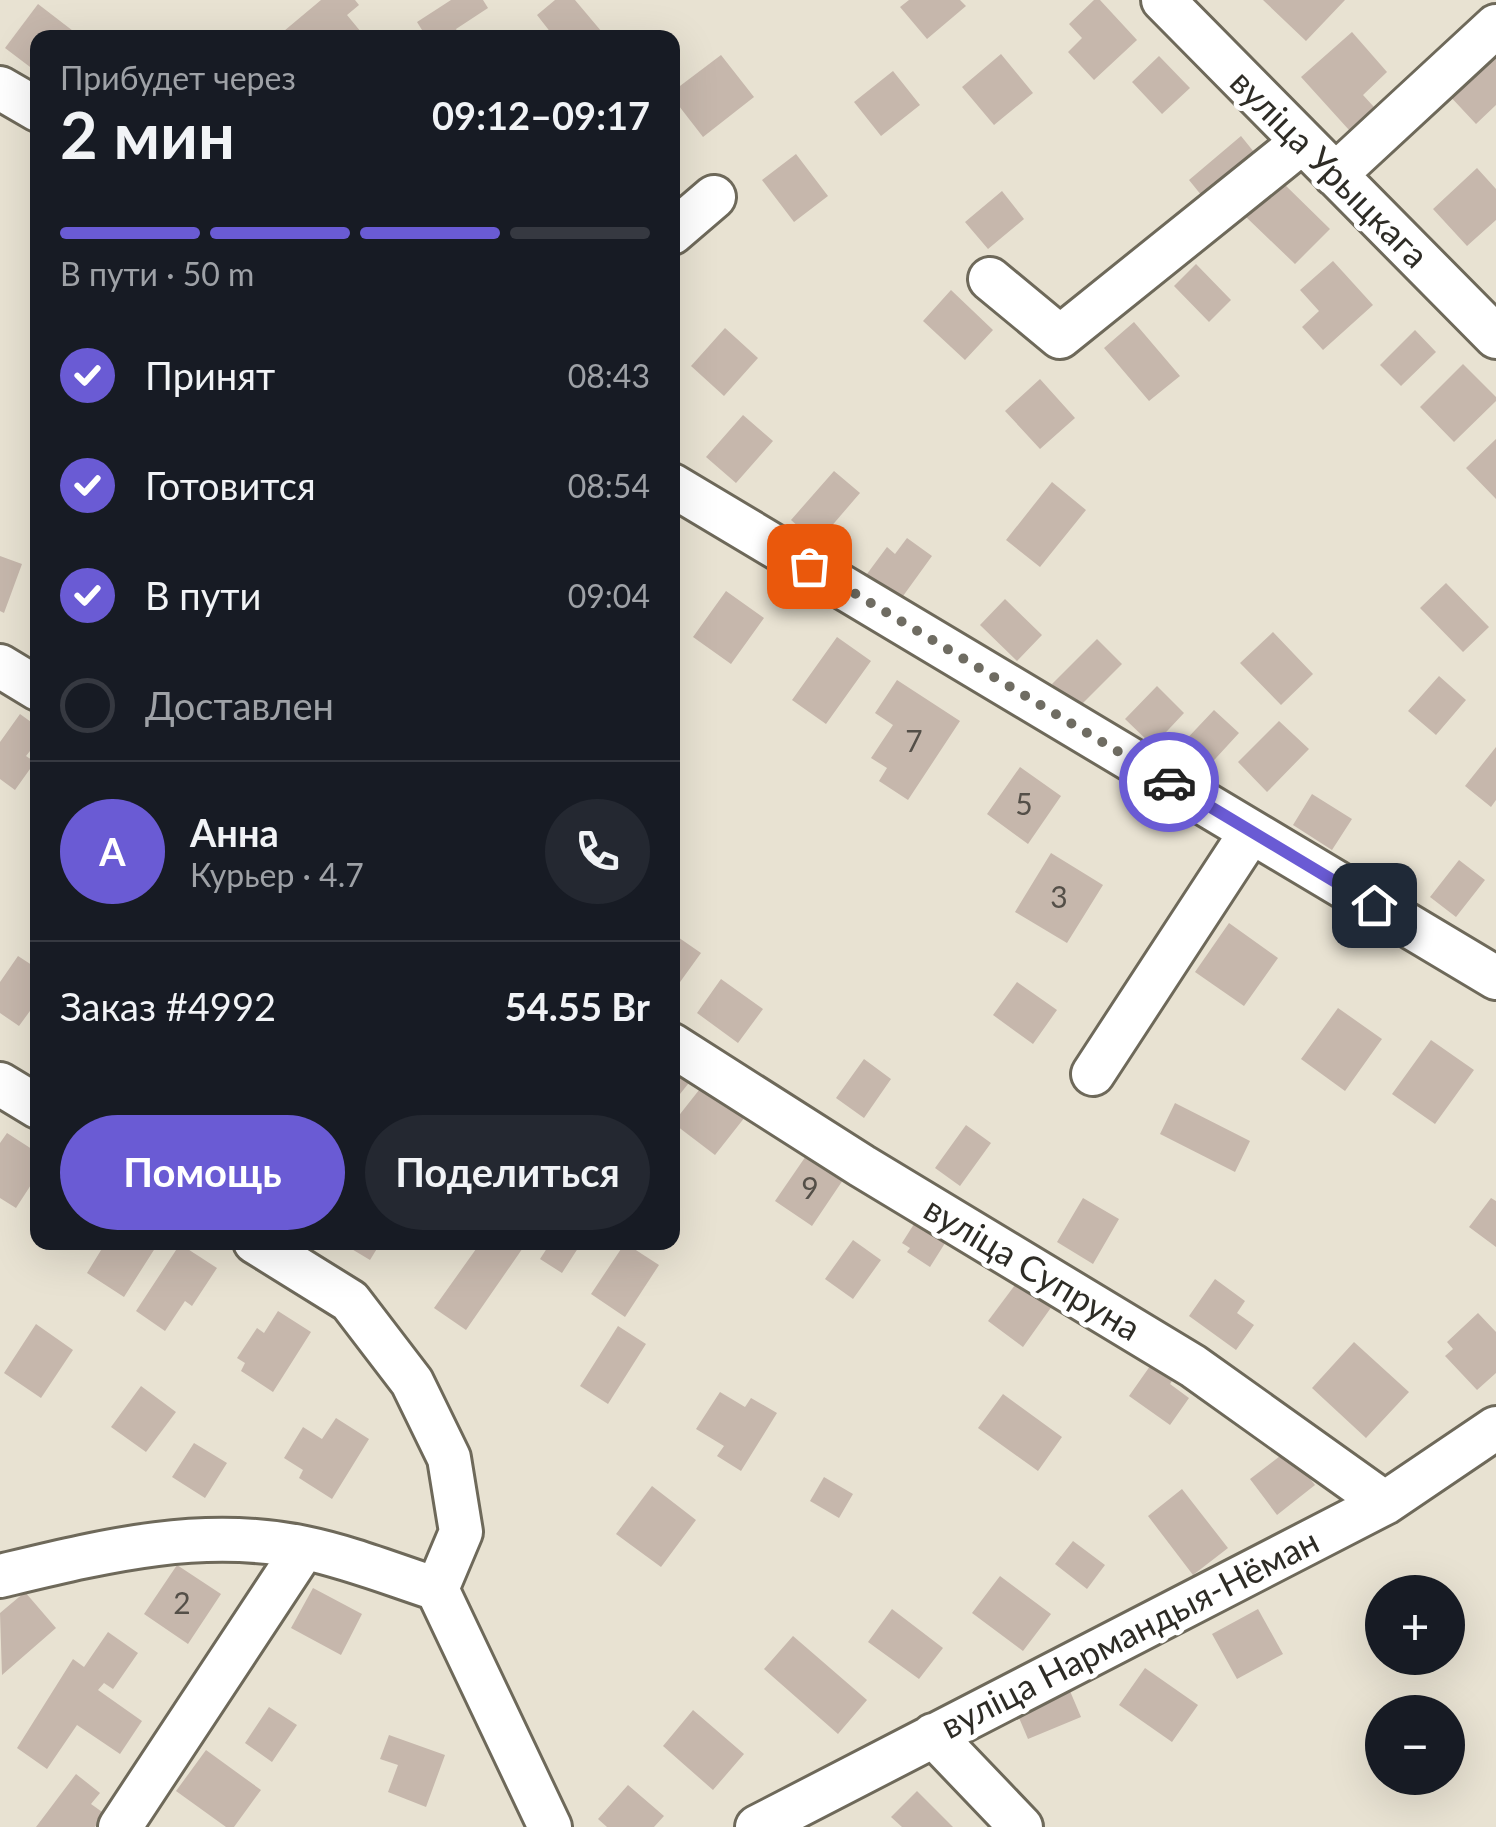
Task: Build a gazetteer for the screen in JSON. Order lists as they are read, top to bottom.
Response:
{
  "streets": {
    "street": ["вуліца Урыцкага", "вуліца Супруна", "вуліца Нармандыя-Нёман"]
  },
  "crossings": [
    ["вуліца Супруна", "вуліца Нармандыя-Нёман"]
  ],
  "house_numbers": [
    "7",
    "5",
    "3",
    "9",
    "2"
  ],
  "page": {
    "heading": ["2 мин", "Прибудет через", "09:12–09:17"],
    "panel": [
      "Анна",
      "Курьер · 4.7",
      "Заказ #4992",
      "54.55 Br"
    ],
    "bar": "В пути · 50 m",
    "list": [
      ["Принят", "08:43"],
      ["Готовится", "08:54"],
      ["В пути", "09:04"],
      "Доставлен"
    ],
    "round": "А",
    "buttons": ["Помощь", "Поделиться"],
    "map_buttons": ["+", "−"]
  }
}
